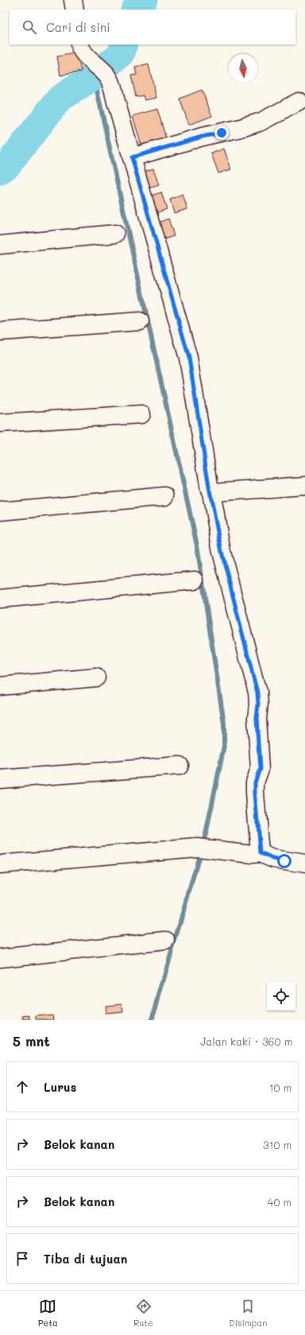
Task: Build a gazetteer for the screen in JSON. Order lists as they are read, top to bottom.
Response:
{
  "north": "bottom",
  "page": {
    "search": "Cari di sini",
    "heading": ["5 mnt", "Jalan kaki · 360 m"],
    "list": [
      ["Lurus", "10 m"],
      ["Belok kanan", "310 m"],
      ["Belok kanan", "40 m"],
      "Tiba di tujuan"
    ],
    "nav": ["Peta", "Rute", "Disimpan"]
  }
}
